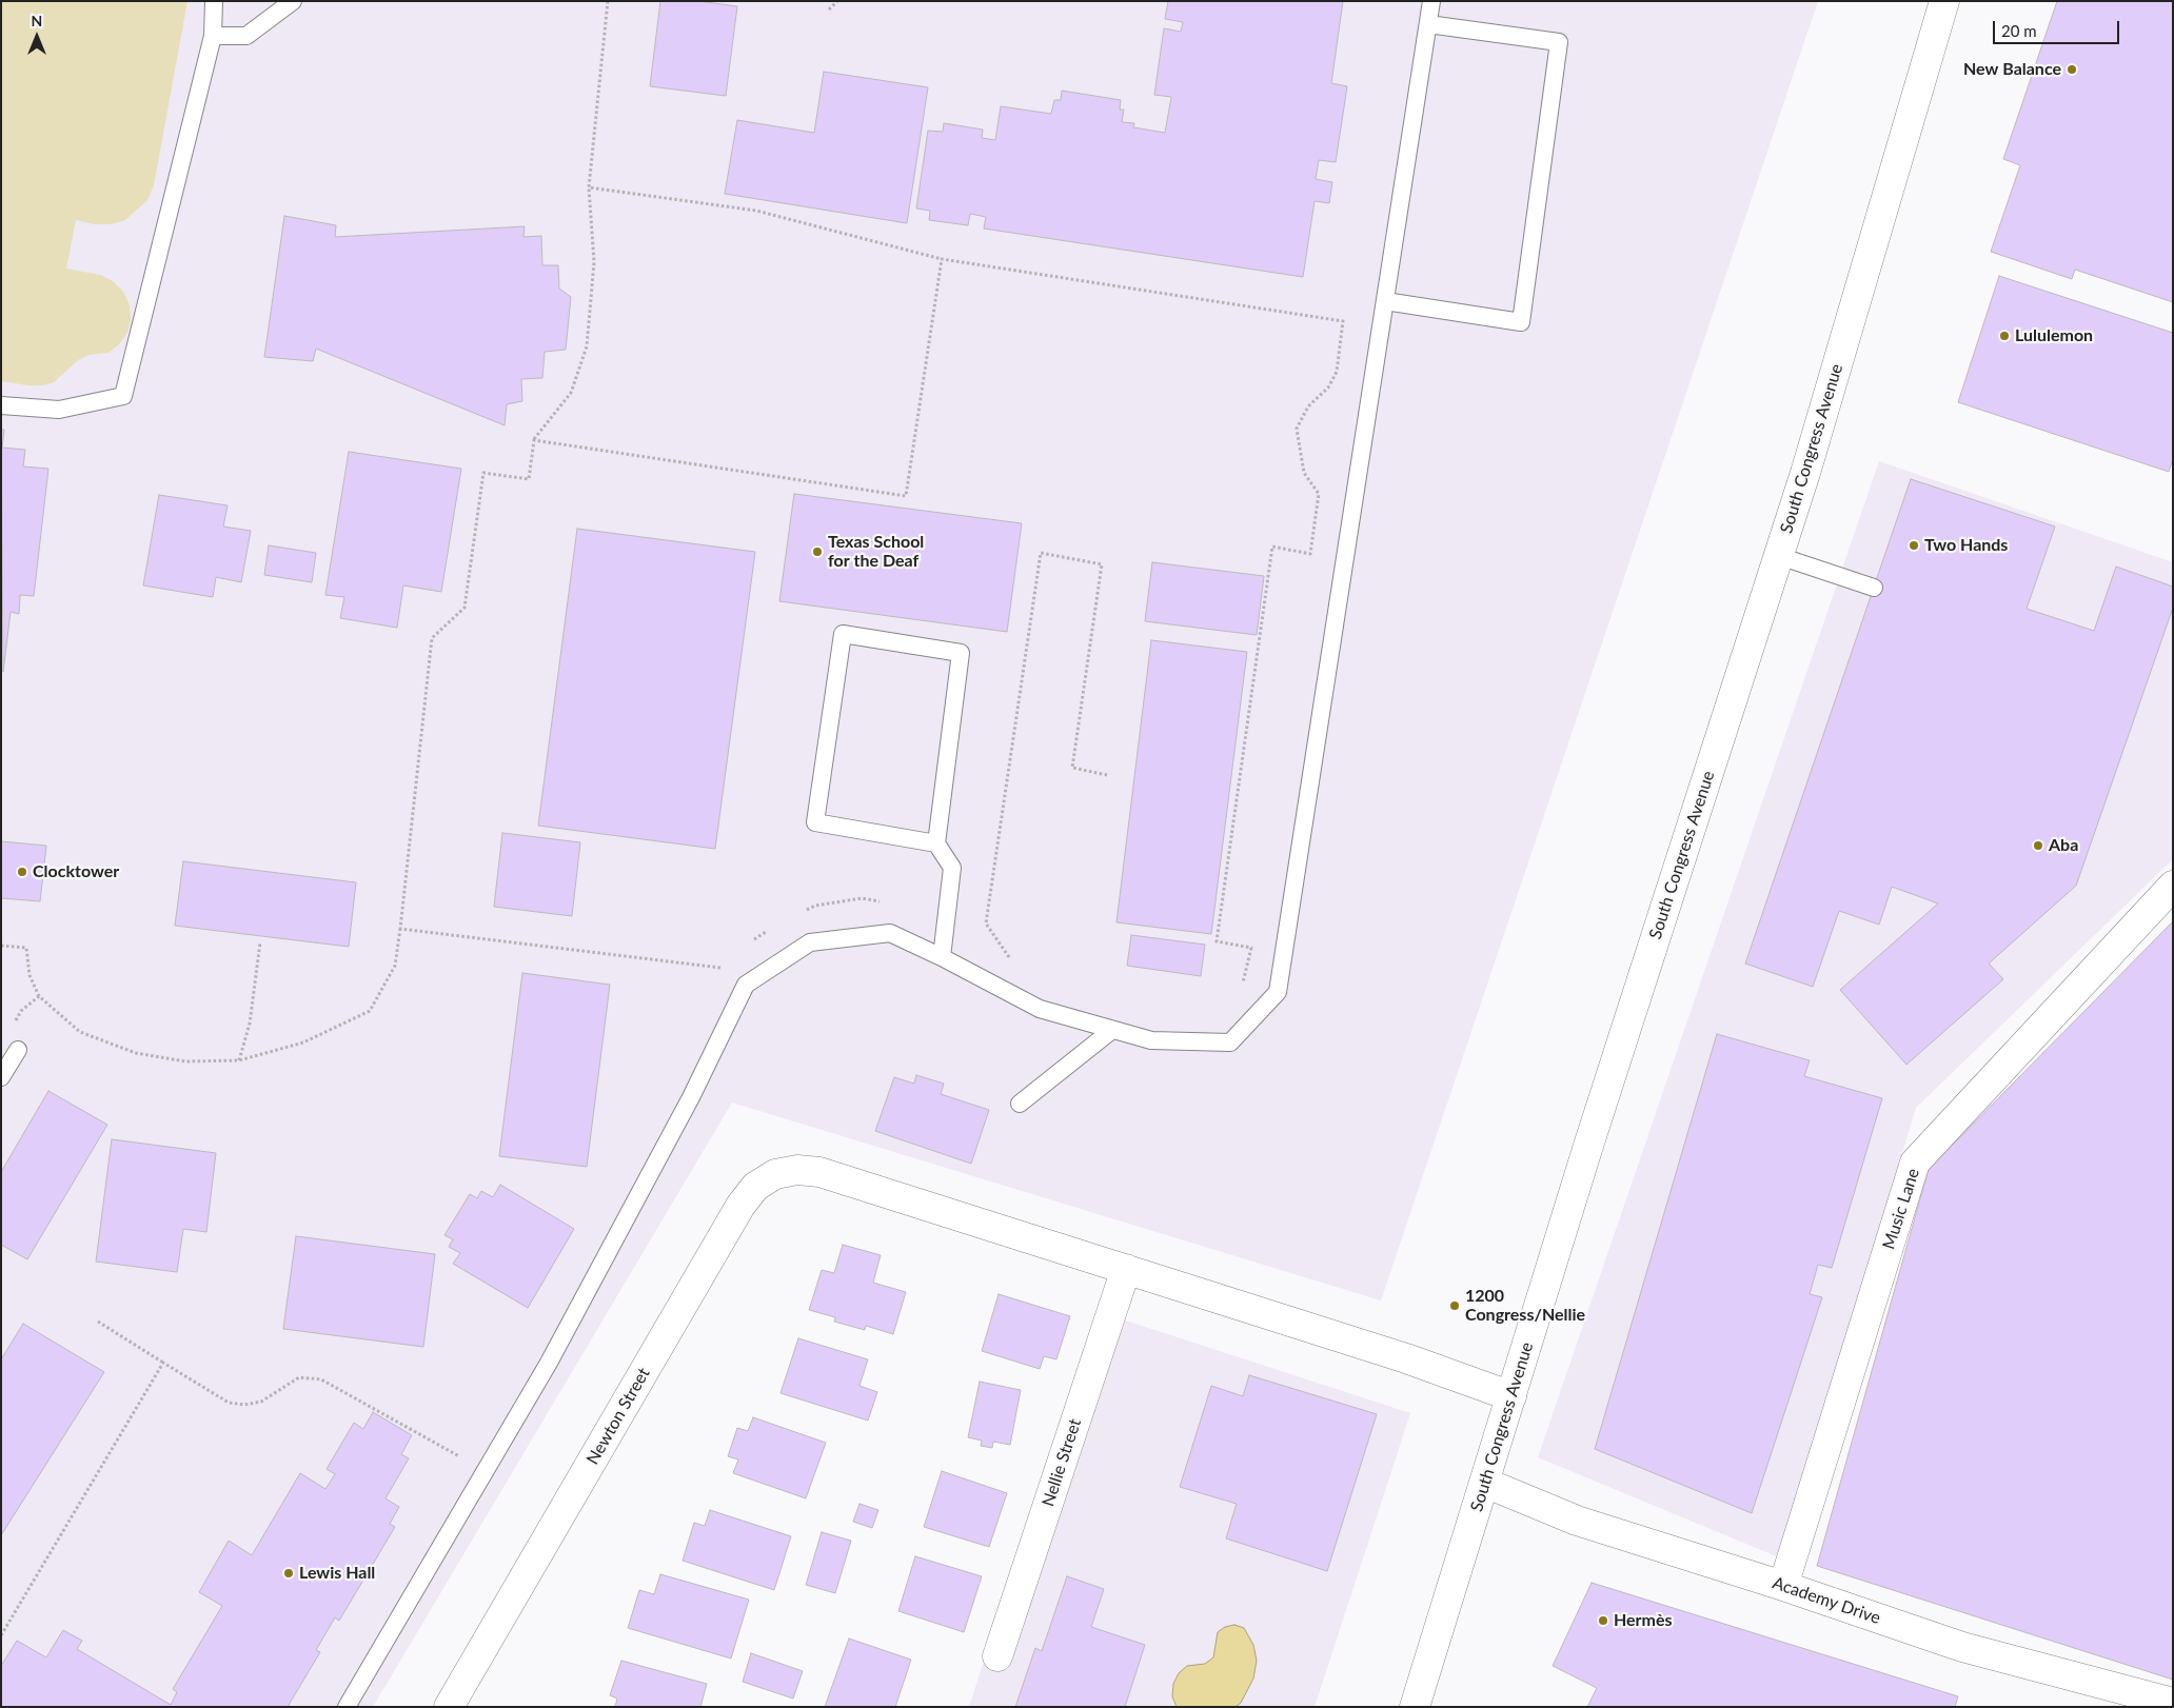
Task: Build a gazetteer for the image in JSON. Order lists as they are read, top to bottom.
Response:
{
  "streets": {
    "street": [
      "South Congress Avenue",
      "Music Lane",
      "Newton Street",
      "Nellie Street",
      "Academy Drive"
    ]
  },
  "crossings": [
    ["South Congress Avenue", "Academy Drive"],
    ["Music Lane", "Academy Drive"],
    ["Newton Street", "Nellie Street"]
  ],
  "places": [
    "New Balance",
    "Lululemon",
    "Two Hands",
    "Texas School for the Deaf",
    "Aba",
    "Clocktower",
    "1200 Congress/Nellie",
    "Lewis Hall",
    "Hermès"
  ],
  "scale_bar": "20 m",
  "north": "top"
}
